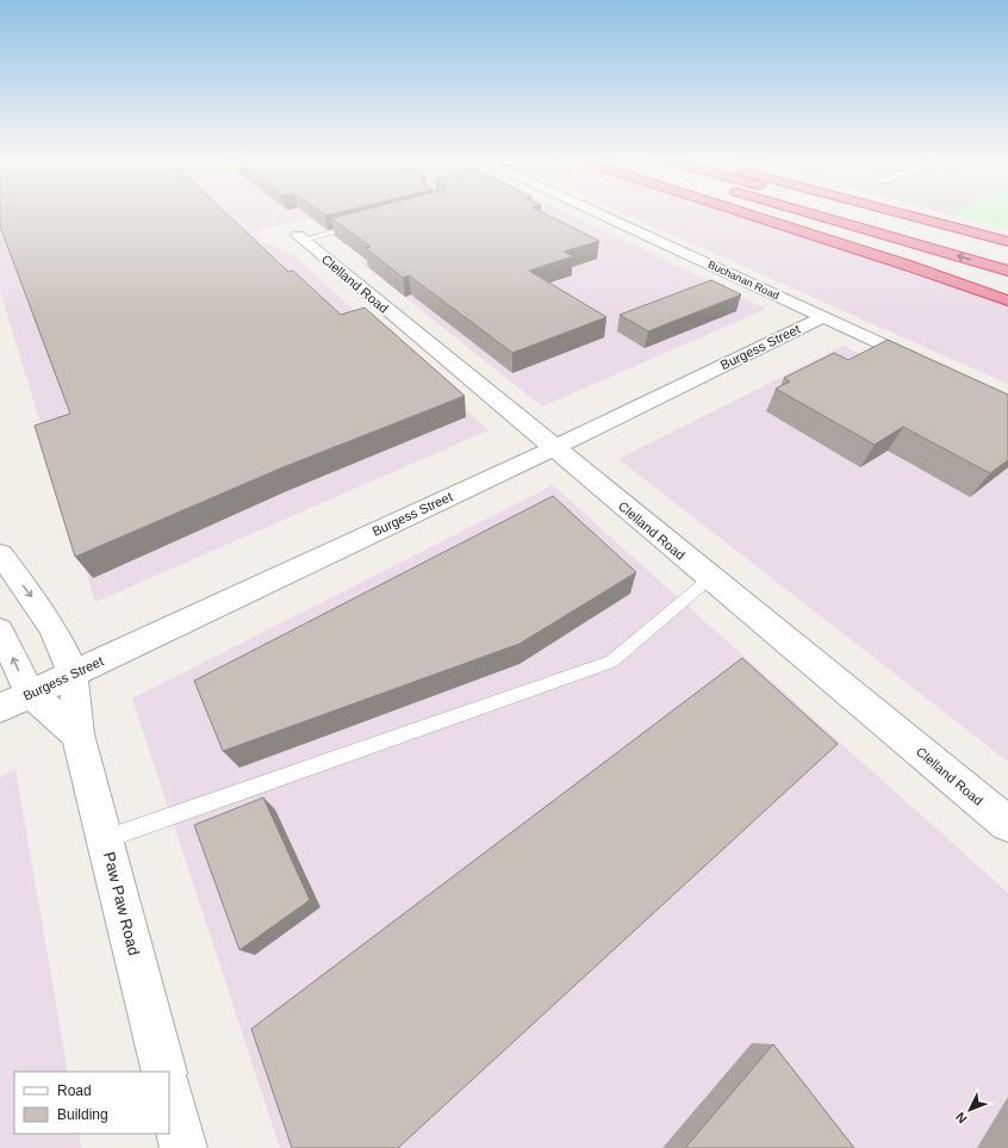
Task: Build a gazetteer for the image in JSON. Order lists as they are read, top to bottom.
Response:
{
  "streets": {
    "street": [
      "Buchanan Road",
      "Clelland Road",
      "Burgess Street",
      "Paw Paw Road"
    ]
  },
  "crossings": [
    ["Buchanan Road", "Burgess Street"],
    ["Clelland Road", "Burgess Street"],
    ["Burgess Street", "Paw Paw Road"]
  ],
  "legend": ["Road", "Building"],
  "north": "bottom left"
}
